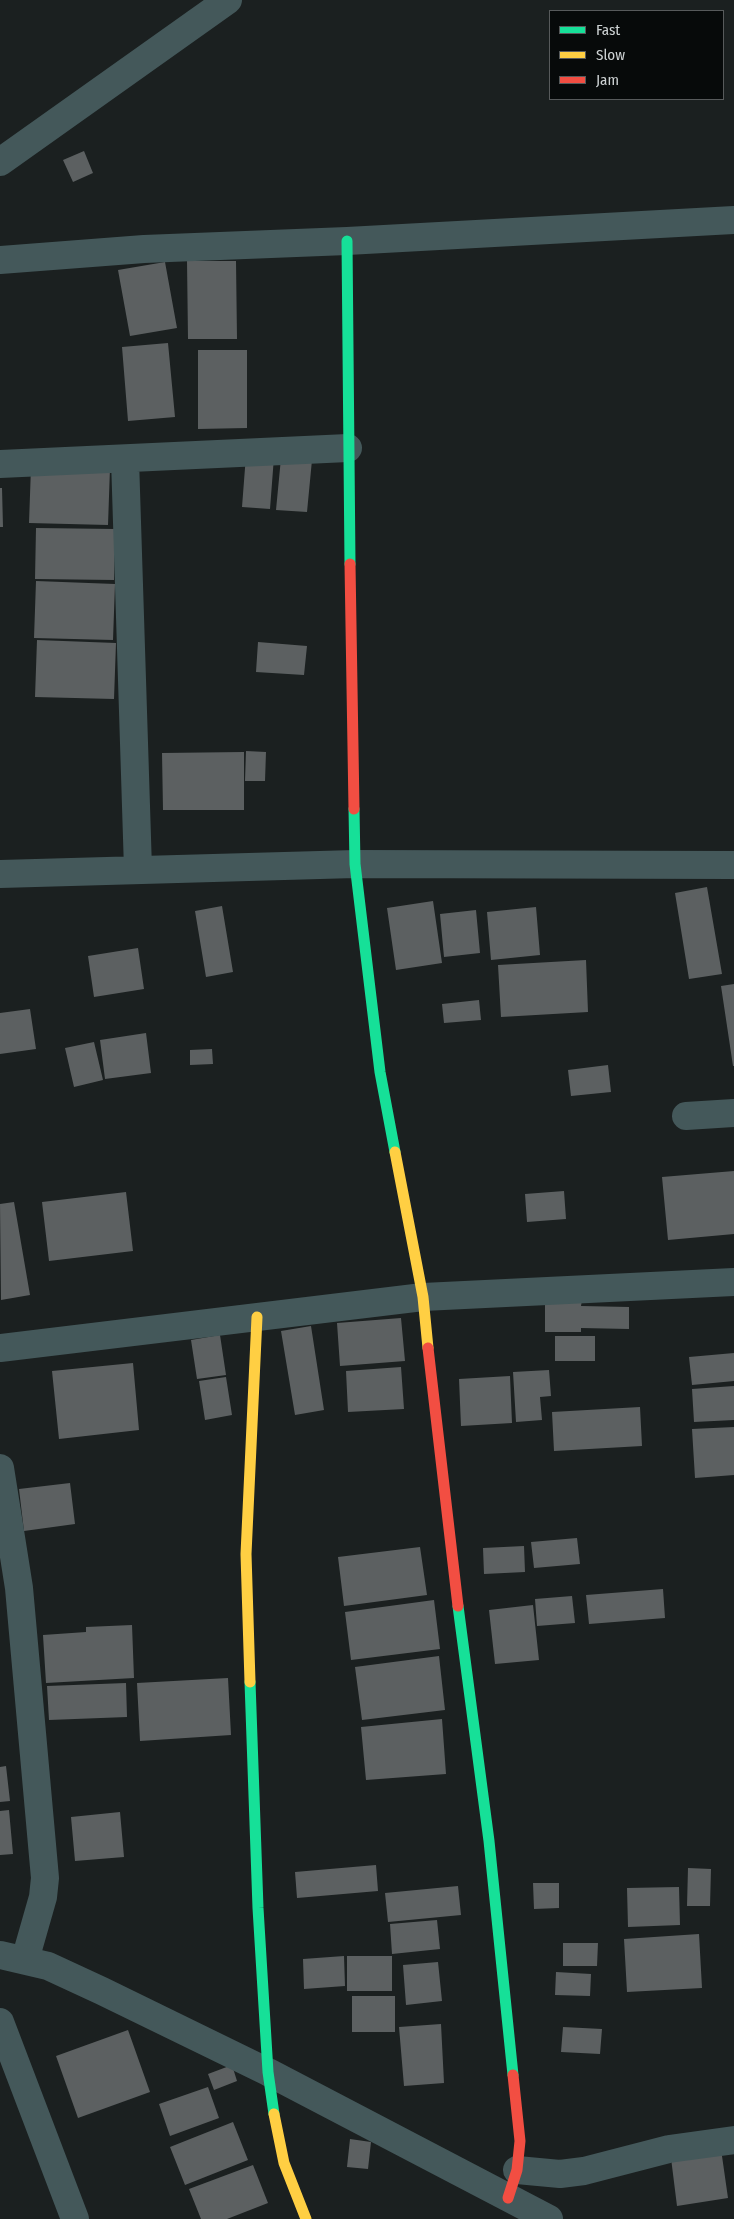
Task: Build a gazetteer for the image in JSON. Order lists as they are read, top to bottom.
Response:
{
  "legend": ["Fast", "Slow", "Jam"]
}
